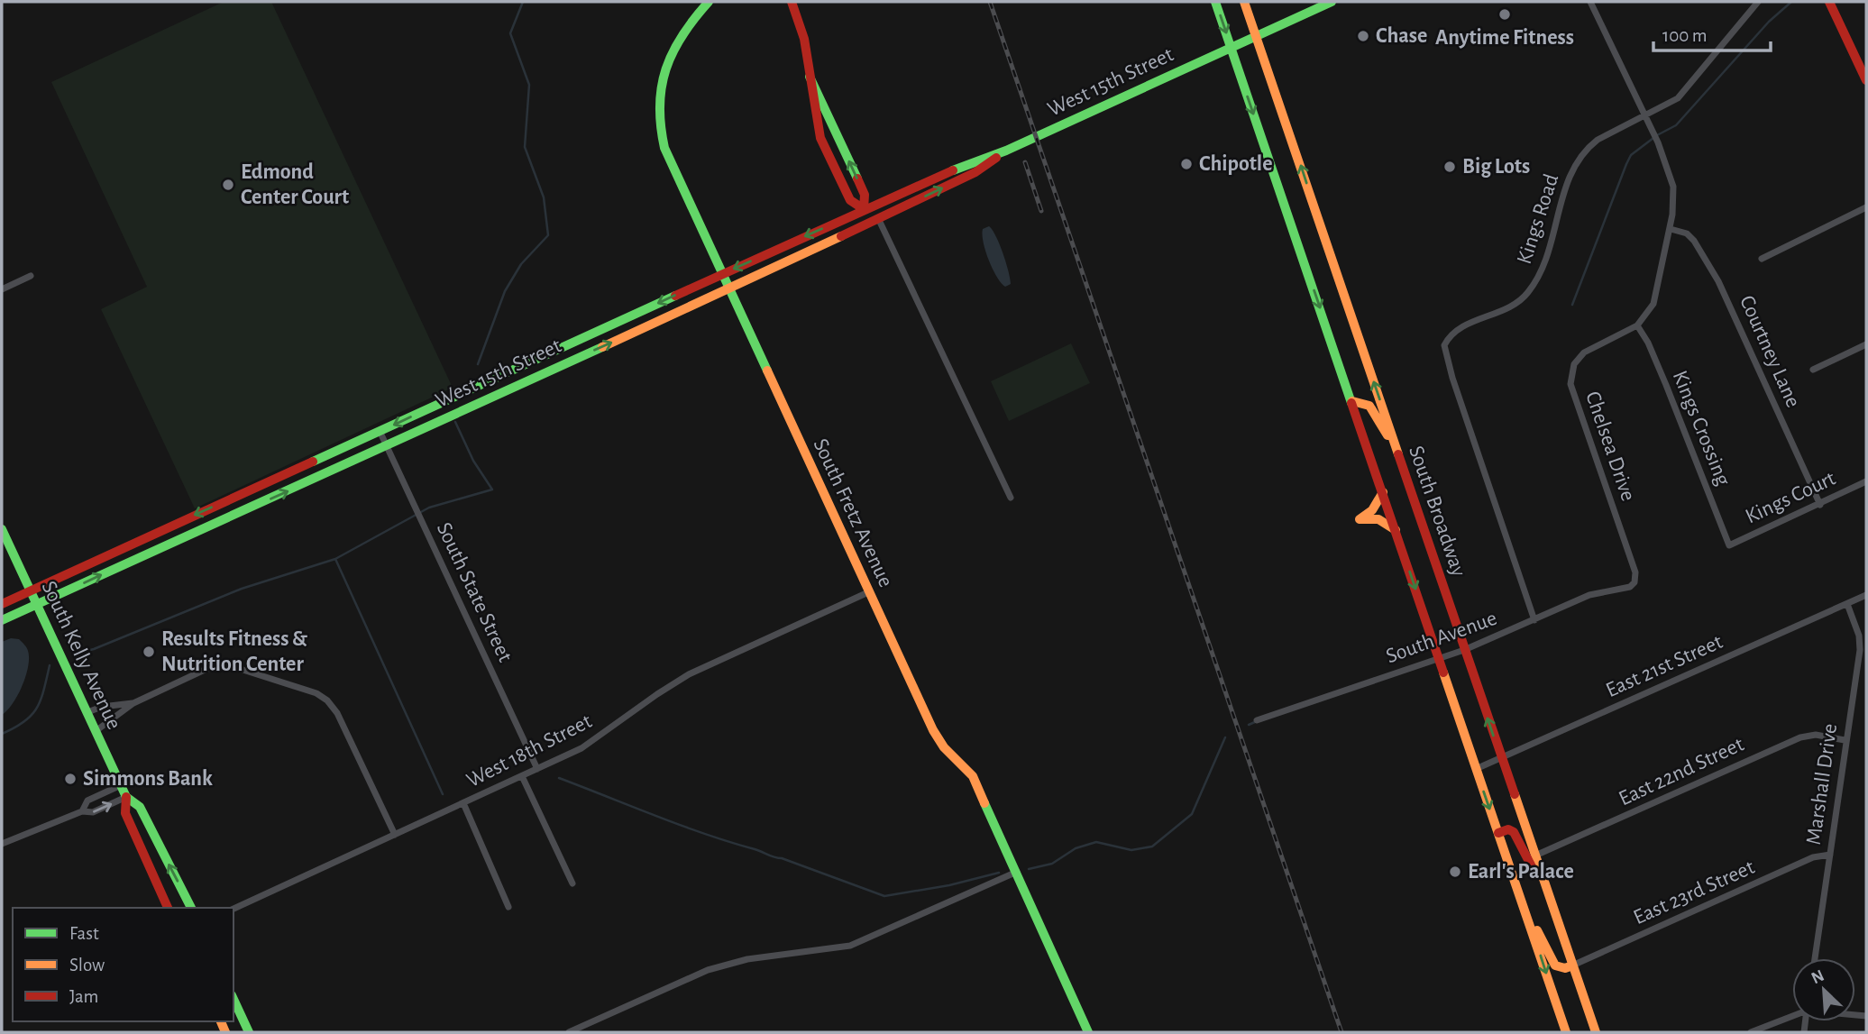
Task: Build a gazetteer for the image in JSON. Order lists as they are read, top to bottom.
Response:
{
  "streets": {
    "main road": [
      "West 15th Street",
      "South Broadway",
      "South Fretz Avenue",
      "South Kelly Avenue"
    ],
    "street": [
      "Kings Road",
      "Courtney Lane",
      "Kings Crossing",
      "Chelsea Drive",
      "Kings Court",
      "South State Street",
      "South Avenue",
      "East 21st Street",
      "West 18th Street",
      "East 22nd Street",
      "Marshall Drive",
      "East 23rd Street"
    ]
  },
  "crossings": [
    ["West 15th Street", "South Broadway"],
    ["West 15th Street", "South Fretz Avenue"],
    ["West 15th Street", "South State Street"],
    ["West 15th Street", "South Kelly Avenue"],
    ["Kings Road", "Chelsea Drive"],
    ["Kings Road", "South Avenue"],
    ["Courtney Lane", "Chelsea Drive"],
    ["Courtney Lane", "Kings Court"],
    ["Kings Crossing", "Chelsea Drive"],
    ["Kings Crossing", "Kings Court"],
    ["Chelsea Drive", "South Avenue"],
    ["South Broadway", "South Avenue"],
    ["South Broadway", "East 21st Street"],
    ["South Broadway", "East 22nd Street"],
    ["South Broadway", "East 23rd Street"],
    ["South Fretz Avenue", "West 18th Street"],
    ["South State Street", "West 18th Street"],
    ["East 21st Street", "Marshall Drive"],
    ["East 22nd Street", "Marshall Drive"],
    ["Marshall Drive", "East 23rd Street"]
  ],
  "places": [
    "Anytime Fitness",
    "Chase",
    "Chipotle",
    "Big Lots",
    "Edmond Center Court",
    "Results Fitness & Nutrition Center",
    "Simmons Bank",
    "Earl's Palace"
  ],
  "legend": ["Fast", "Slow", "Jam"],
  "scale_bar": "100 m",
  "north": "top left"
}
